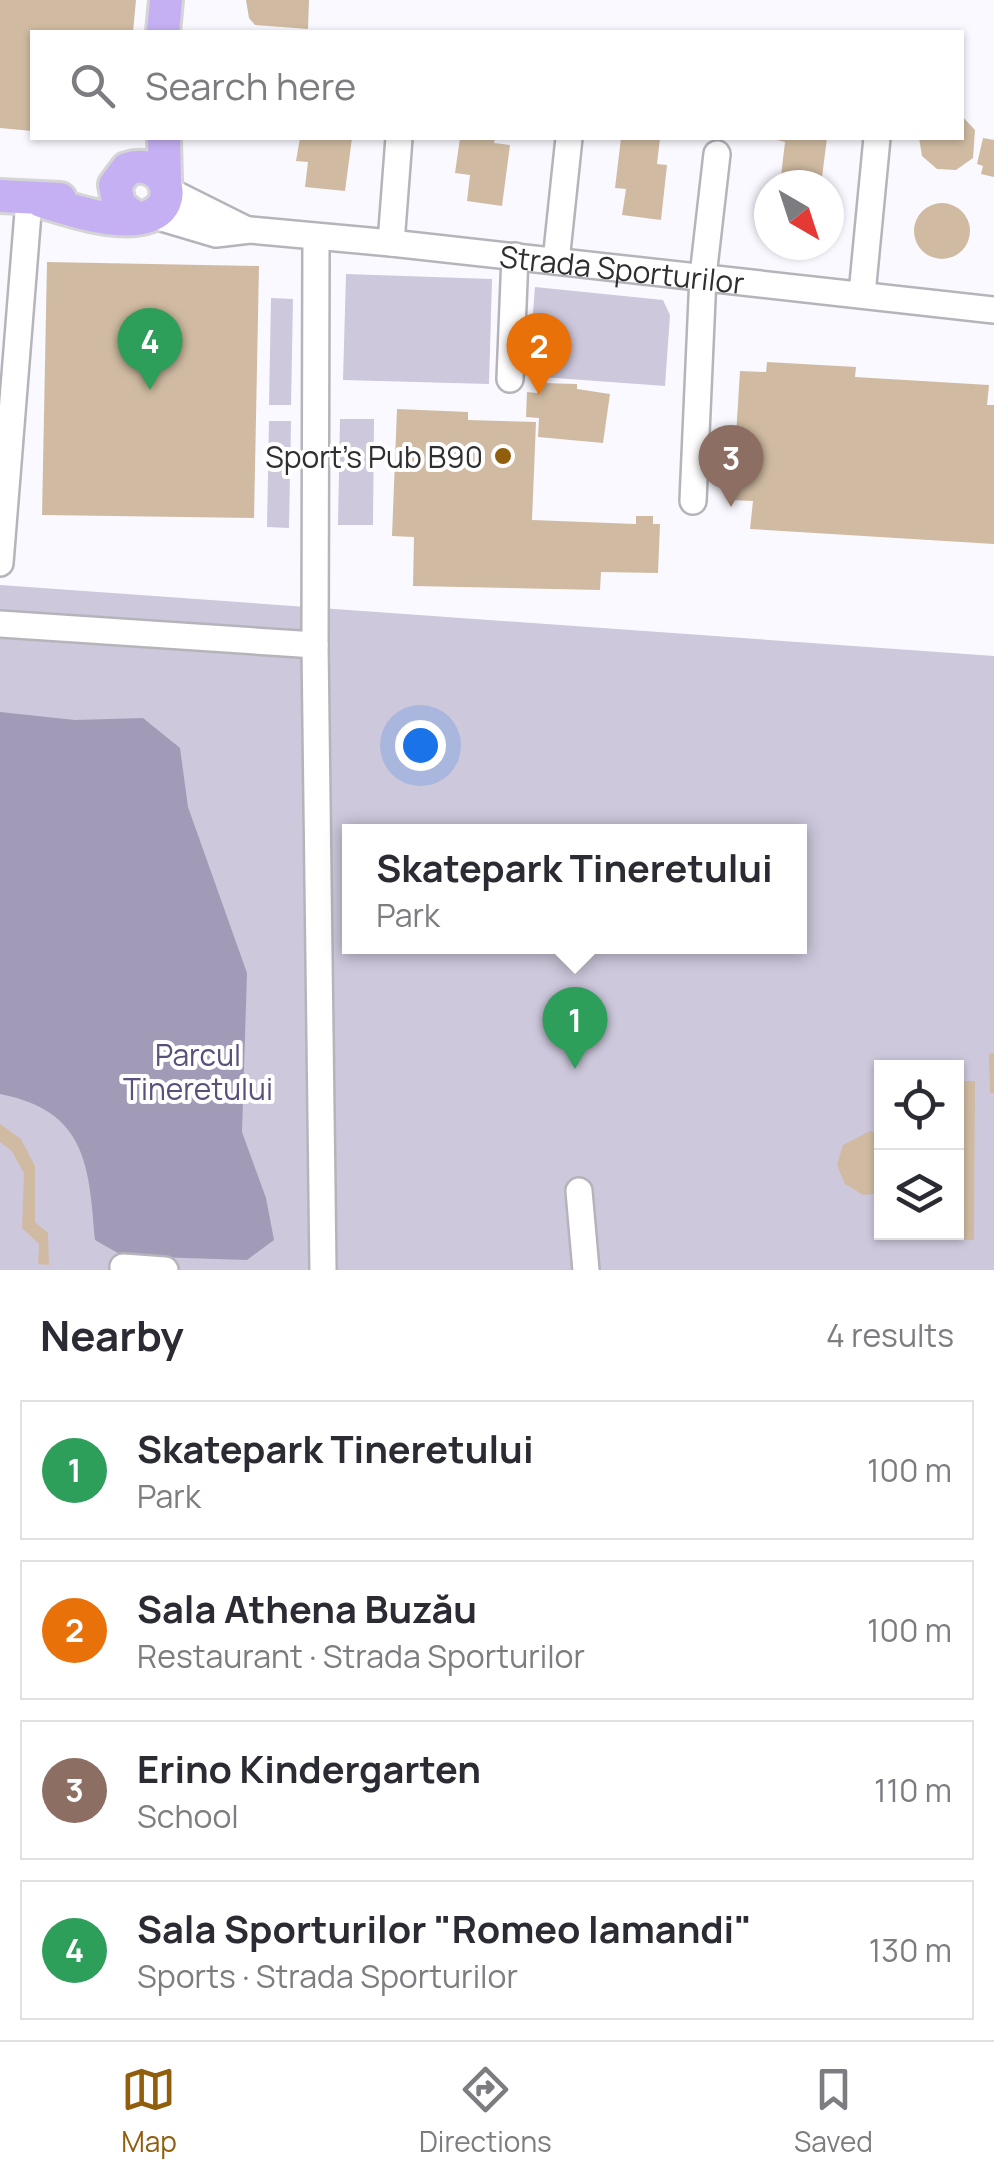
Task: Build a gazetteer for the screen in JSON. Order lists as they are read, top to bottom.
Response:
{
  "streets": {
    "main road": ["Strada Sporturilor"]
  },
  "parks": ["Parcul Tineretului"],
  "places": ["Sport's Pub B90"],
  "north": "bottom right",
  "page": {
    "search": "Search here",
    "pins": [
      "4",
      "2",
      "3",
      "1"
    ],
    "popup": ["Skatepark Tineretului", "Park"],
    "heading": ["Nearby", "4 results"],
    "list": [
      {
        "mark": "1",
        "name": "Skatepark Tineretului",
        "note": "Park",
        "value": "100 m"
      },
      {
        "mark": "2",
        "name": "Sala Athena Buzău",
        "note": "Restaurant · Strada Sporturilor",
        "value": "100 m"
      },
      {
        "mark": "3",
        "name": "Erino Kindergarten",
        "note": "School",
        "value": "110 m"
      },
      {
        "mark": "4",
        "name": "Sala Sporturilor \"Romeo Iamandi\"",
        "note": "Sports · Strada Sporturilor",
        "value": "130 m"
      }
    ],
    "nav": ["Map", "Directions", "Saved"]
  }
}
